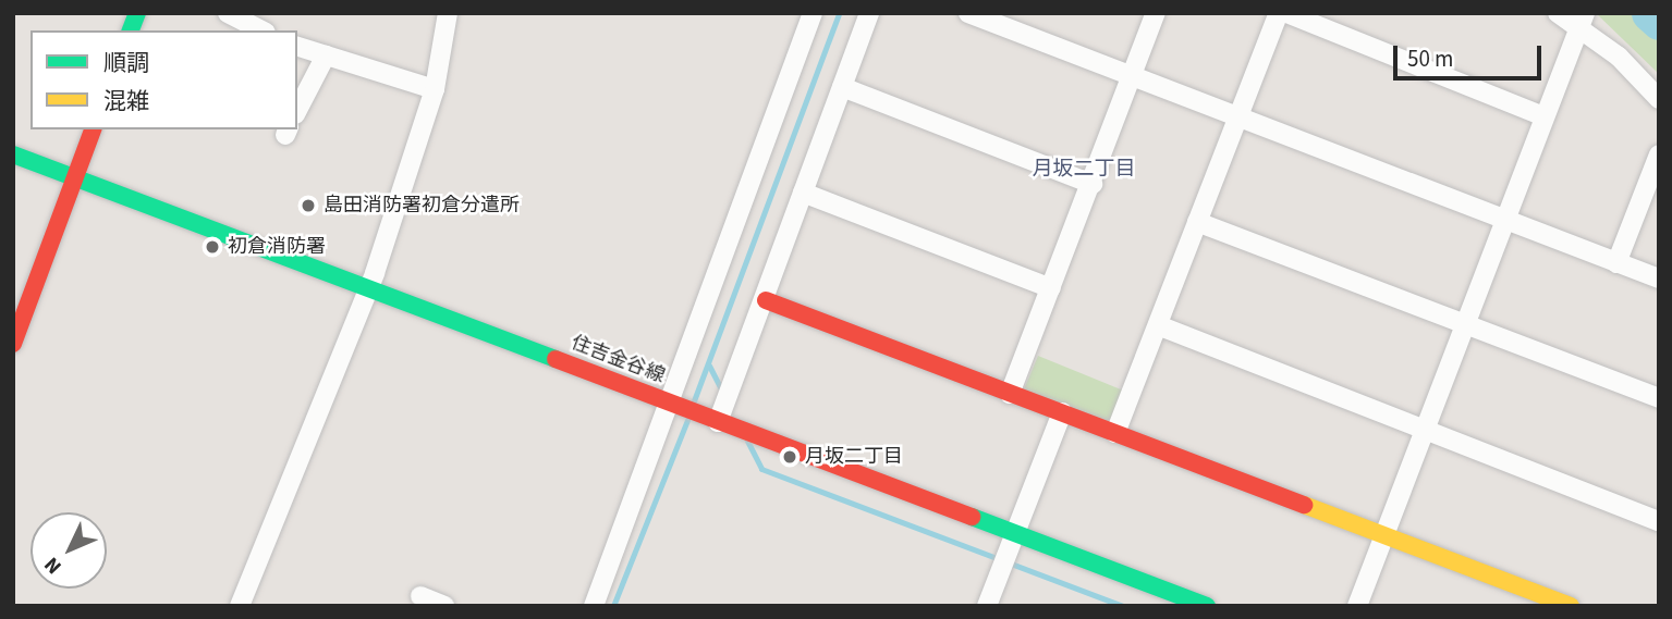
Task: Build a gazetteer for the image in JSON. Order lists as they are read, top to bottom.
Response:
{
  "streets": {
    "main road": ["住吉金谷線"]
  },
  "districts": ["月坂二丁目"],
  "places": ["島田消防署初倉分遣所", "初倉消防署", "月坂二丁目"],
  "legend": ["順調", "混雑"],
  "scale_bar": "50 m",
  "north": "bottom left"
}
